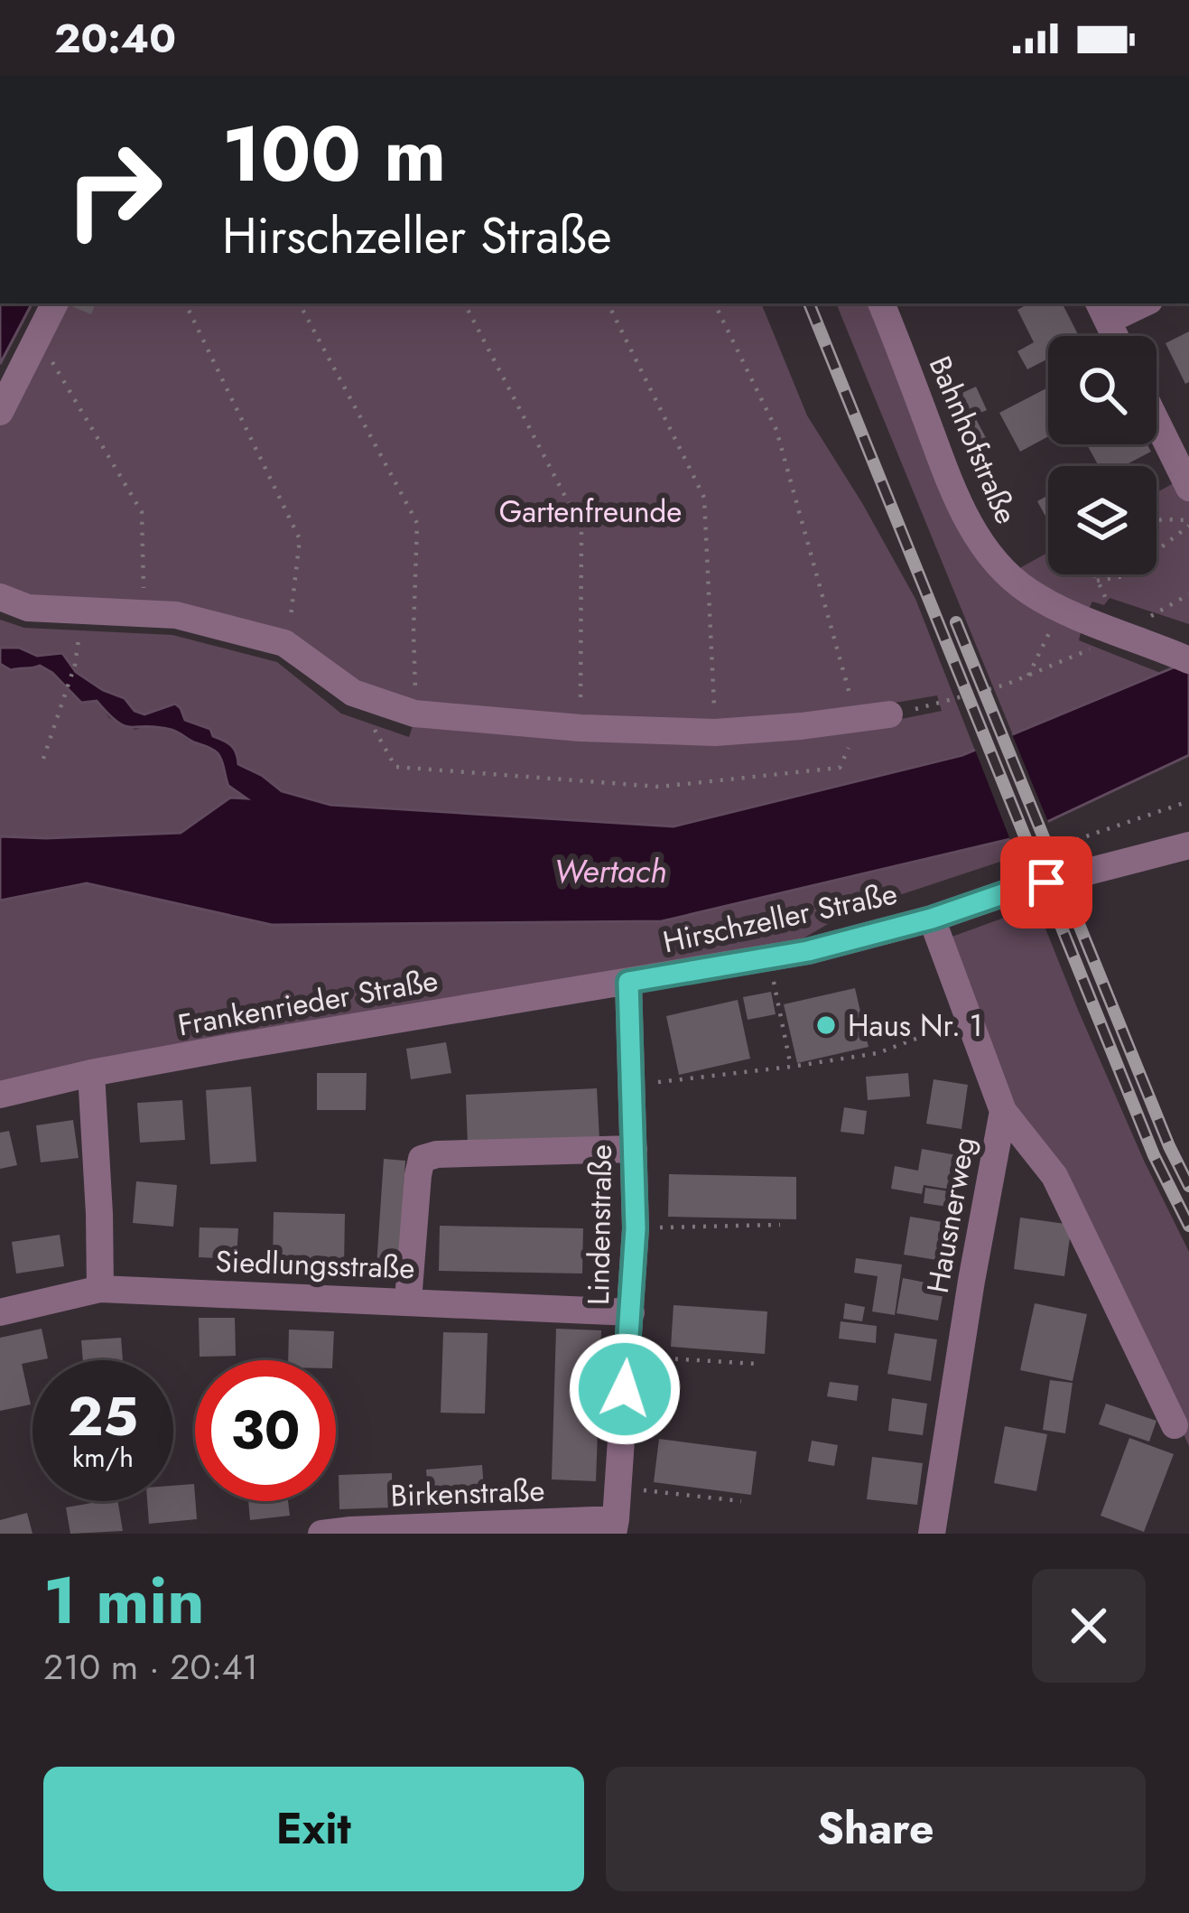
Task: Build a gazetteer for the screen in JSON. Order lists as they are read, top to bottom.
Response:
{
  "streets": {
    "street": [
      "Bahnhofstraße",
      "Hirschzeller Straße",
      "Frankenrieder Straße",
      "Hausnerweg",
      "Lindenstraße",
      "Siedlungsstraße",
      "Birkenstraße"
    ]
  },
  "crossings": [
    ["Hirschzeller Straße", "Frankenrieder Straße"],
    ["Hirschzeller Straße", "Hausnerweg"],
    ["Hirschzeller Straße", "Lindenstraße"],
    ["Frankenrieder Straße", "Lindenstraße"],
    ["Lindenstraße", "Siedlungsstraße"],
    ["Lindenstraße", "Birkenstraße"]
  ],
  "water": ["Wertach"],
  "parks": ["Gartenfreunde"],
  "places": ["Haus Nr. 1"],
  "page": {
    "status": "20:40",
    "turn": ["100 m", "Hirschzeller Straße"],
    "speed": "25 km/h",
    "limit": "30",
    "heading": ["1 min", "210 m · 20:41"],
    "buttons": ["Exit", "Share"]
  }
}
